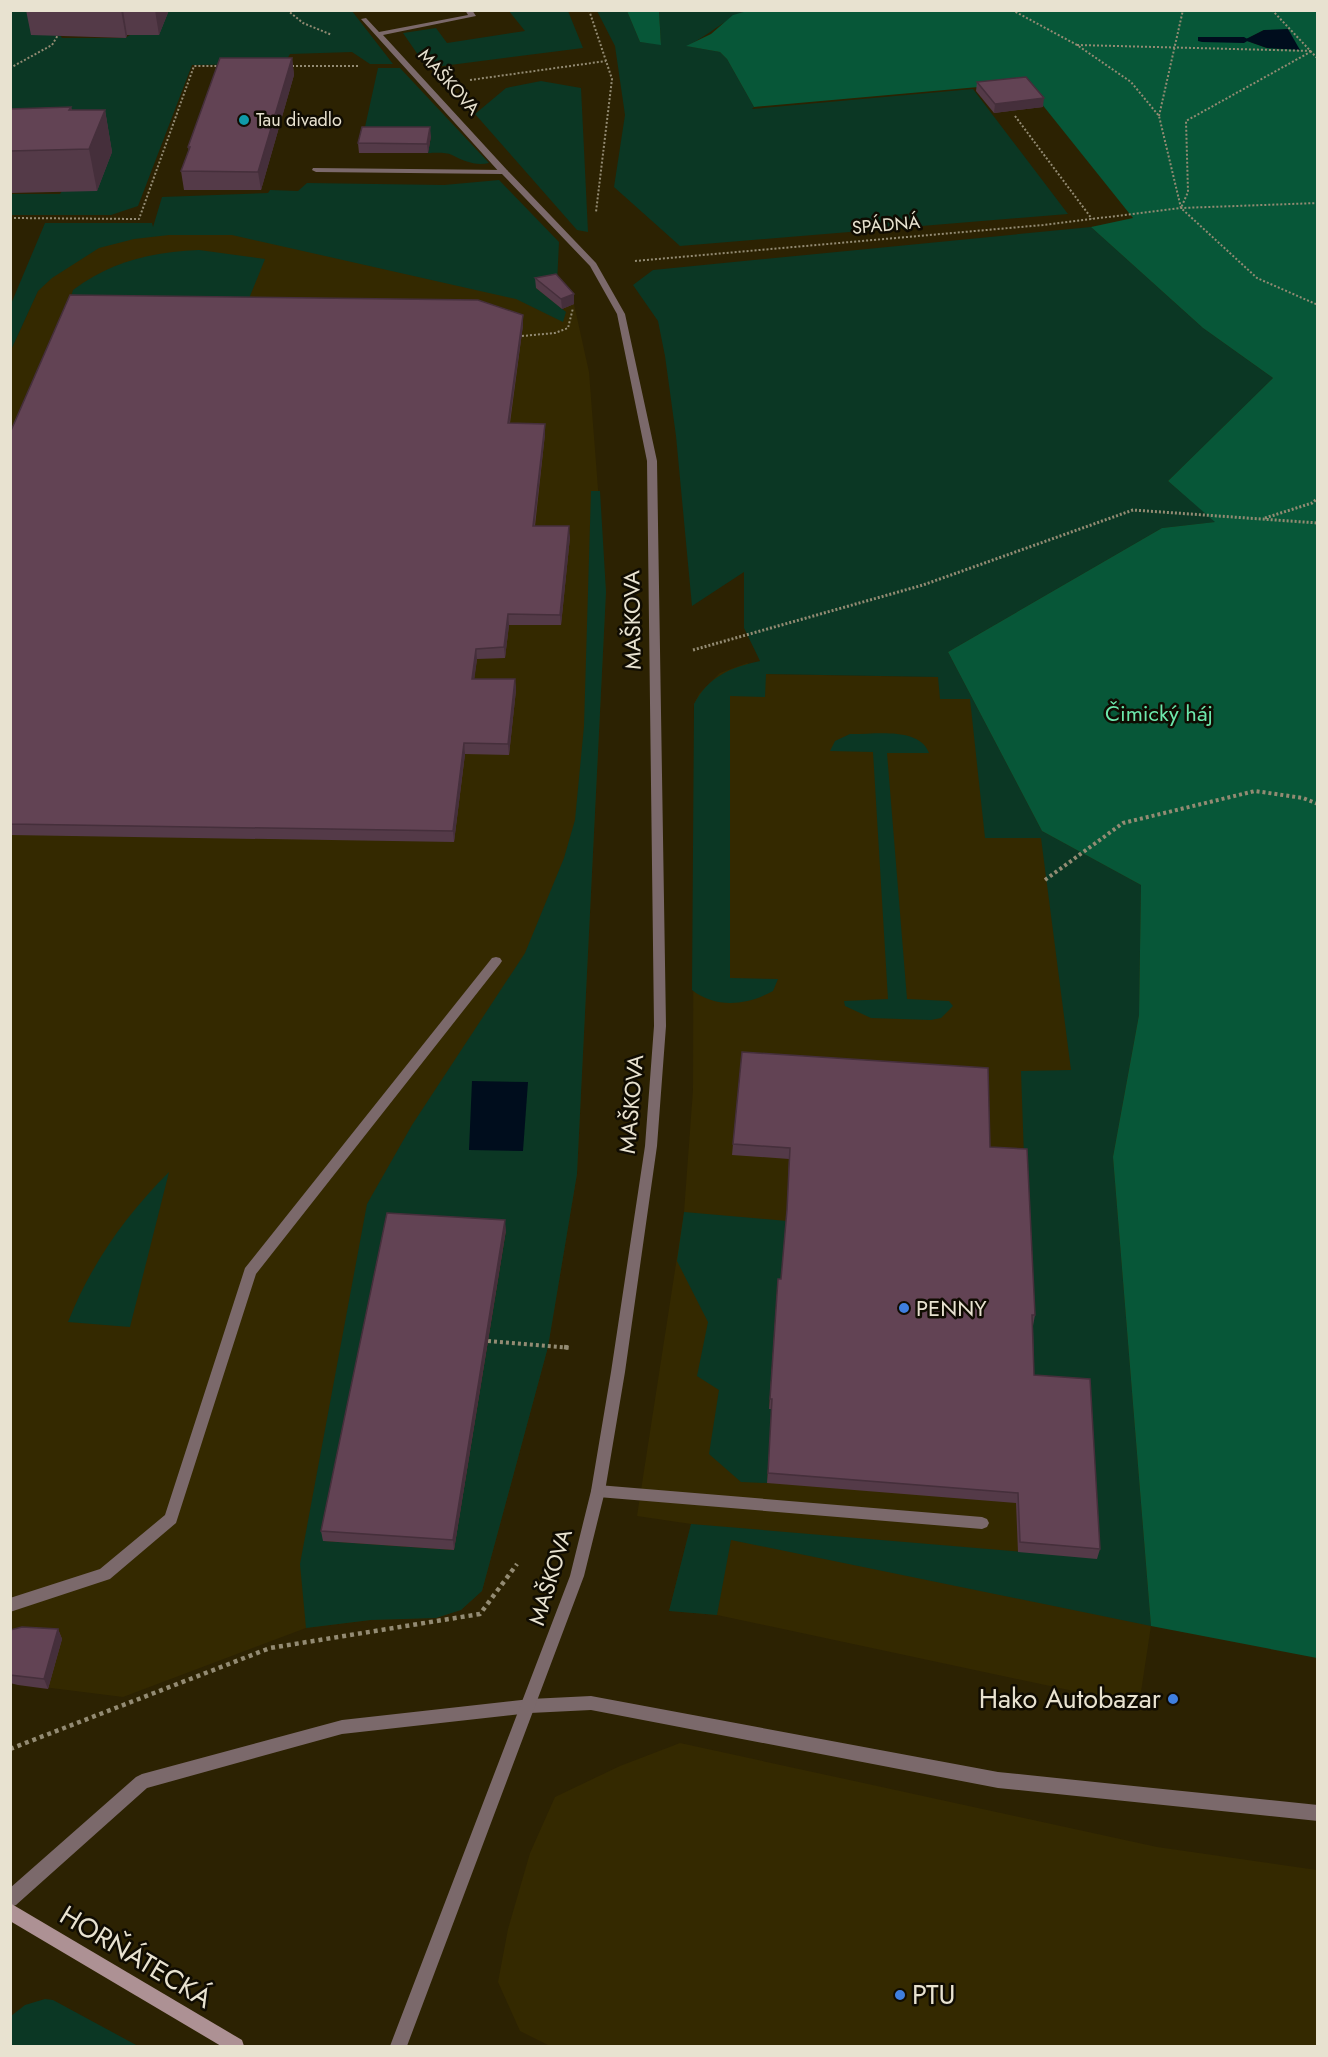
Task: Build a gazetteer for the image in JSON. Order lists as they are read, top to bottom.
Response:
{
  "streets": {
    "main road": ["HORŇÁTECKÁ"],
    "street": ["MAŠKOVA"],
    "path": ["SPÁDNÁ"]
  },
  "crossings": [
    ["MAŠKOVA", "SPÁDNÁ"]
  ],
  "parks": ["Čimický háj"],
  "places": [
    "Tau divadlo",
    "PENNY",
    "Hako Autobazar",
    "PTU"
  ]
}
